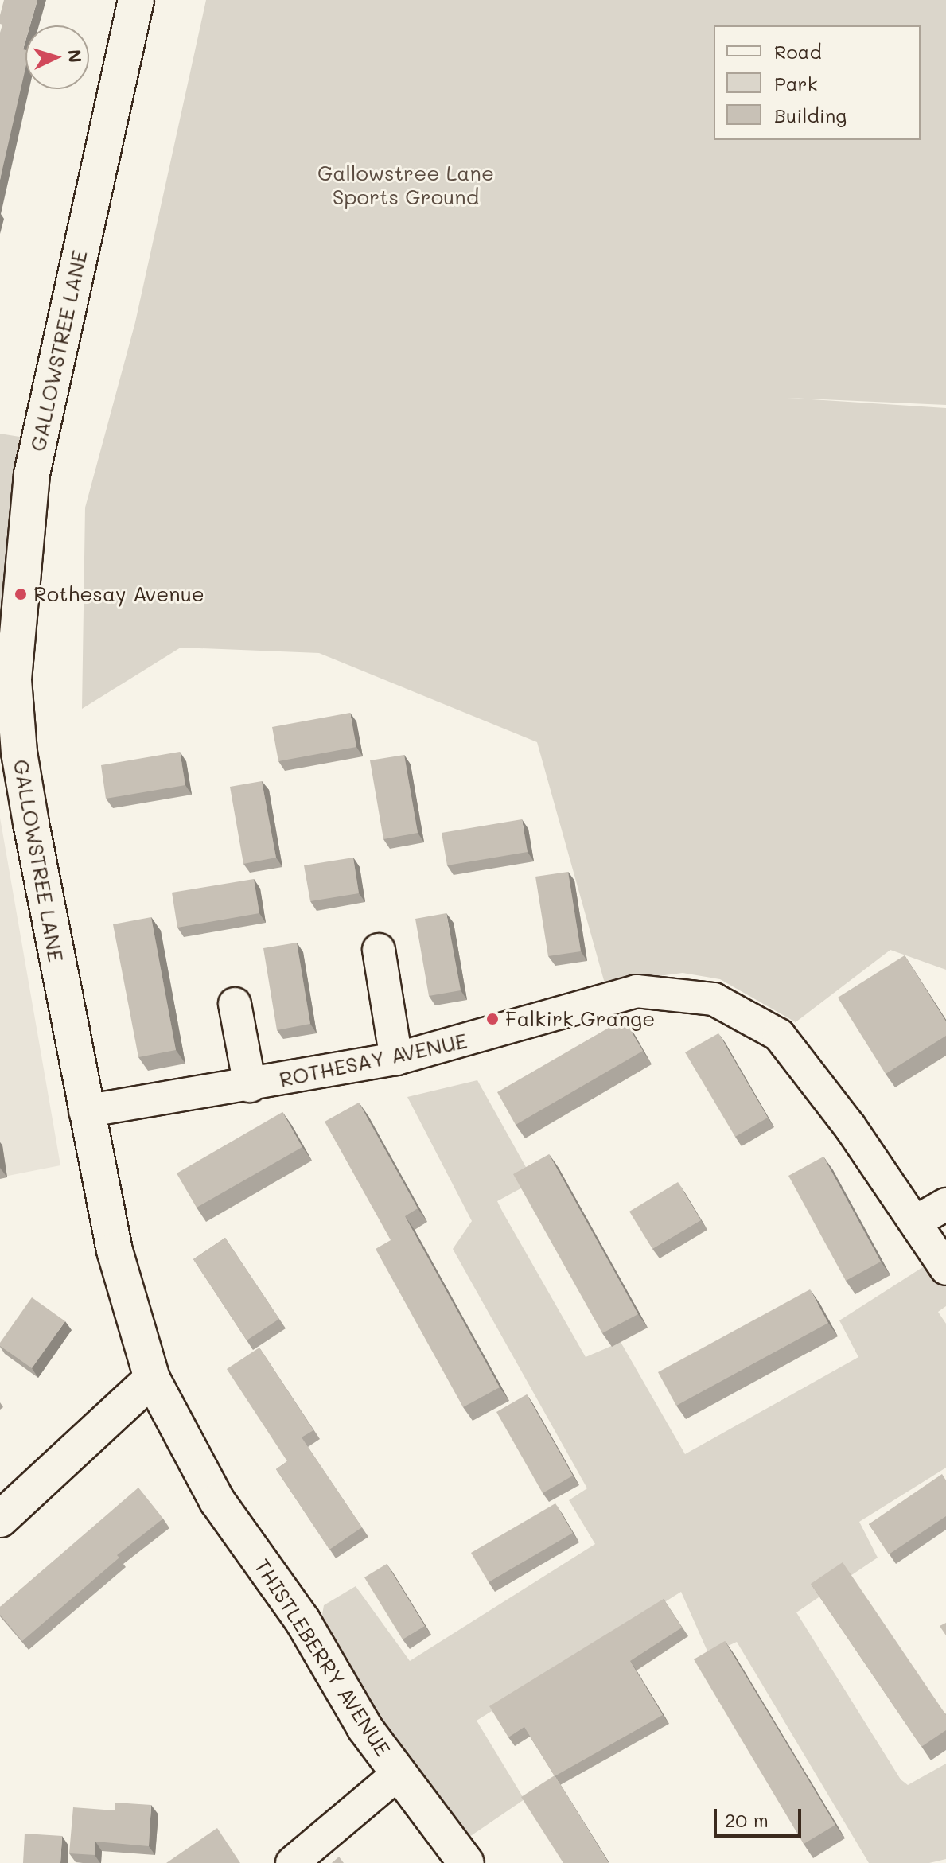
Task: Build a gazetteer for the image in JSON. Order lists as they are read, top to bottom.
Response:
{
  "streets": {
    "street": ["GALLOWSTREE LANE", "ROTHESAY AVENUE", "THISTLEBERRY AVENUE"]
  },
  "crossings": [
    ["GALLOWSTREE LANE", "ROTHESAY AVENUE"],
    ["GALLOWSTREE LANE", "THISTLEBERRY AVENUE"]
  ],
  "parks": ["Gallowstree Lane Sports Ground"],
  "places": ["Rothesay Avenue", "Falkirk Grange"],
  "legend": ["Road", "Park", "Building"],
  "scale_bar": "20 m",
  "north": "right"
}
